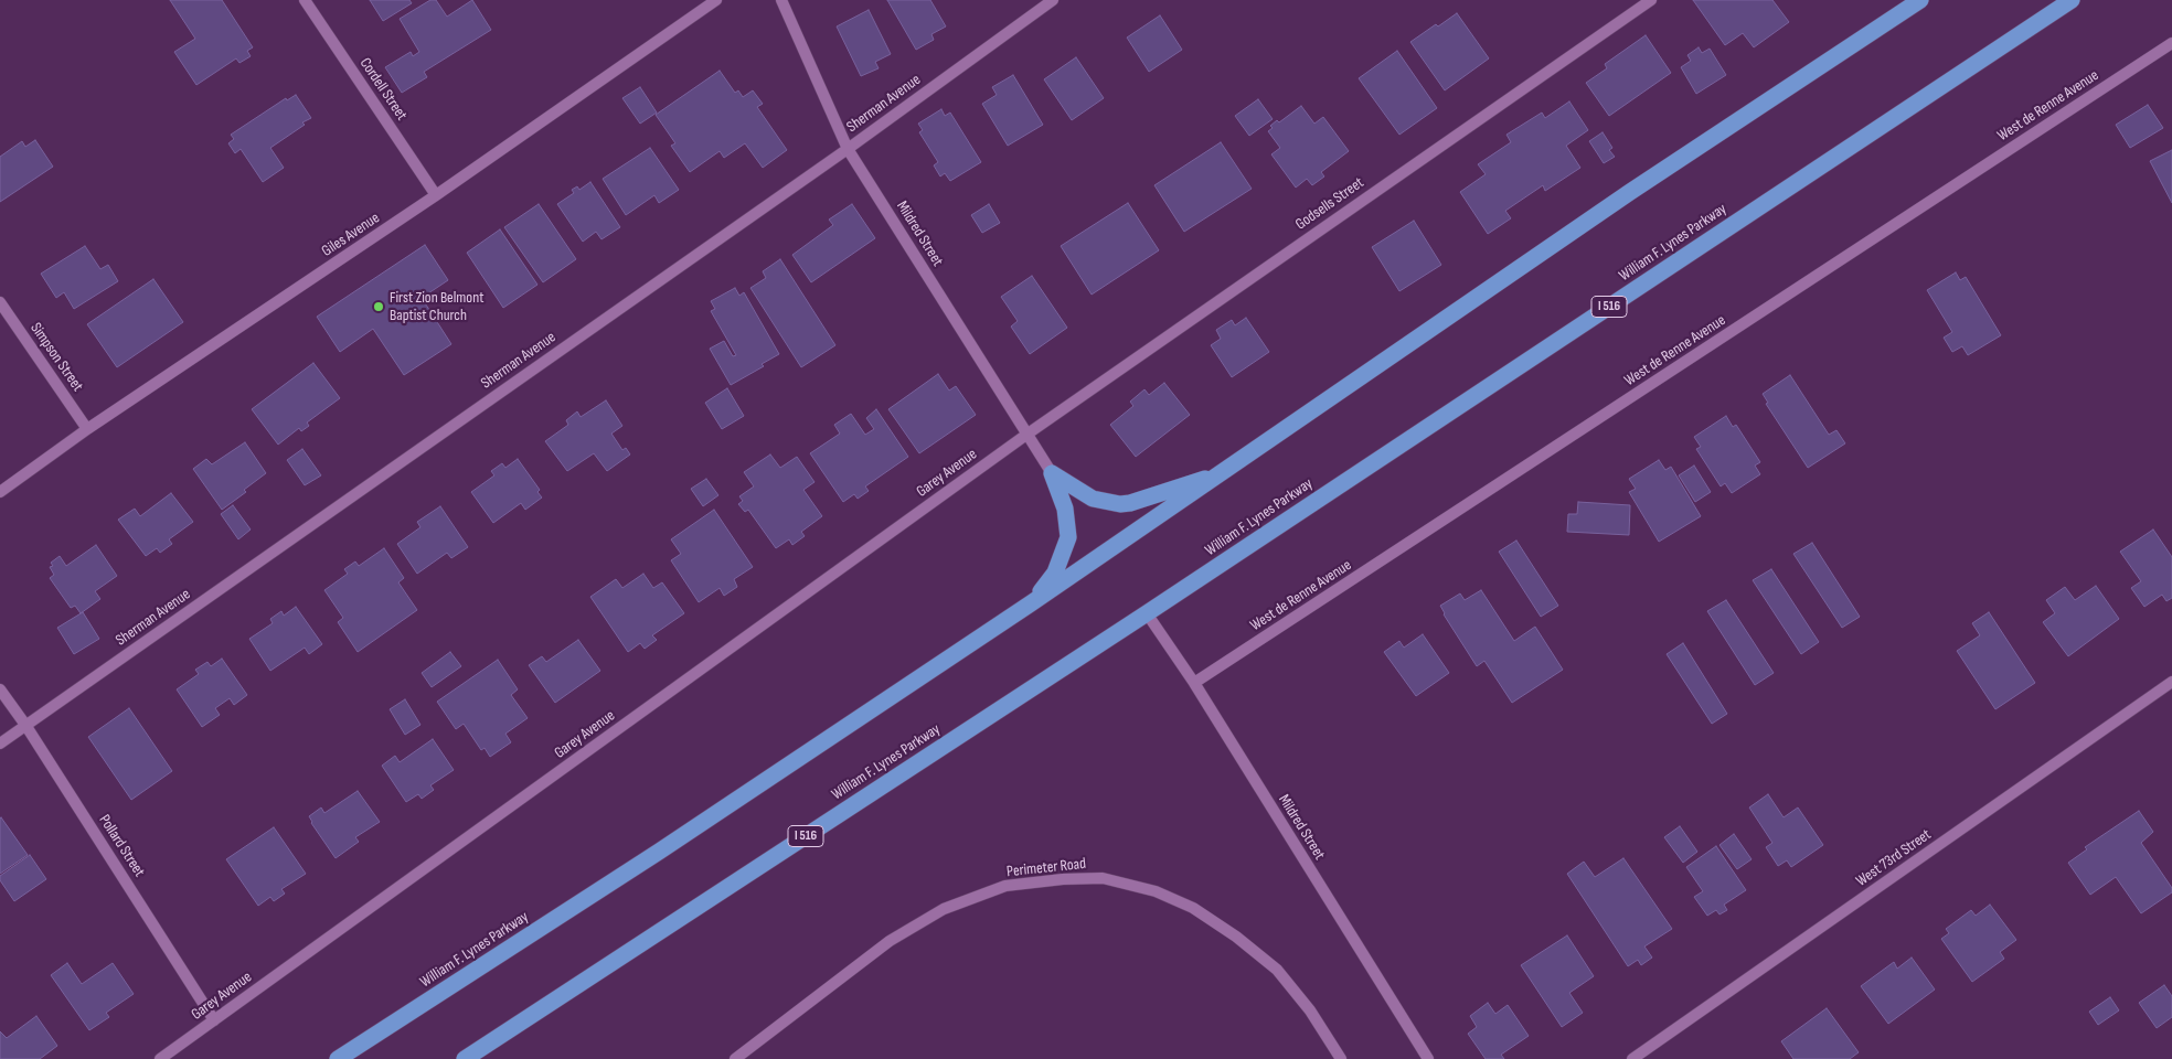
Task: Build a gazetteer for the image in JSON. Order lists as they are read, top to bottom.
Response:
{
  "streets": {
    "highway": ["William F. Lynes Parkway", "I 516"],
    "street": [
      "Cordell Street",
      "Sherman Avenue",
      "West de Renne Avenue",
      "Godsells Street",
      "Mildred Street",
      "Giles Avenue",
      "Simpson Street",
      "Garey Avenue",
      "Pollard Street",
      "West 73rd Street",
      "Perimeter Road"
    ]
  },
  "crossings": [
    ["Cordell Street", "Giles Avenue"],
    ["Sherman Avenue", "Mildred Street"],
    ["Sherman Avenue", "Pollard Street"],
    ["West de Renne Avenue", "Mildred Street"],
    ["Godsells Street", "Mildred Street"],
    ["Godsells Street", "Garey Avenue"],
    ["Mildred Street", "William F. Lynes Parkway"],
    ["Mildred Street", "Garey Avenue"],
    ["Giles Avenue", "Simpson Street"],
    ["Garey Avenue", "Pollard Street"]
  ],
  "places": ["First Zion Belmont Baptist Church"]
}
